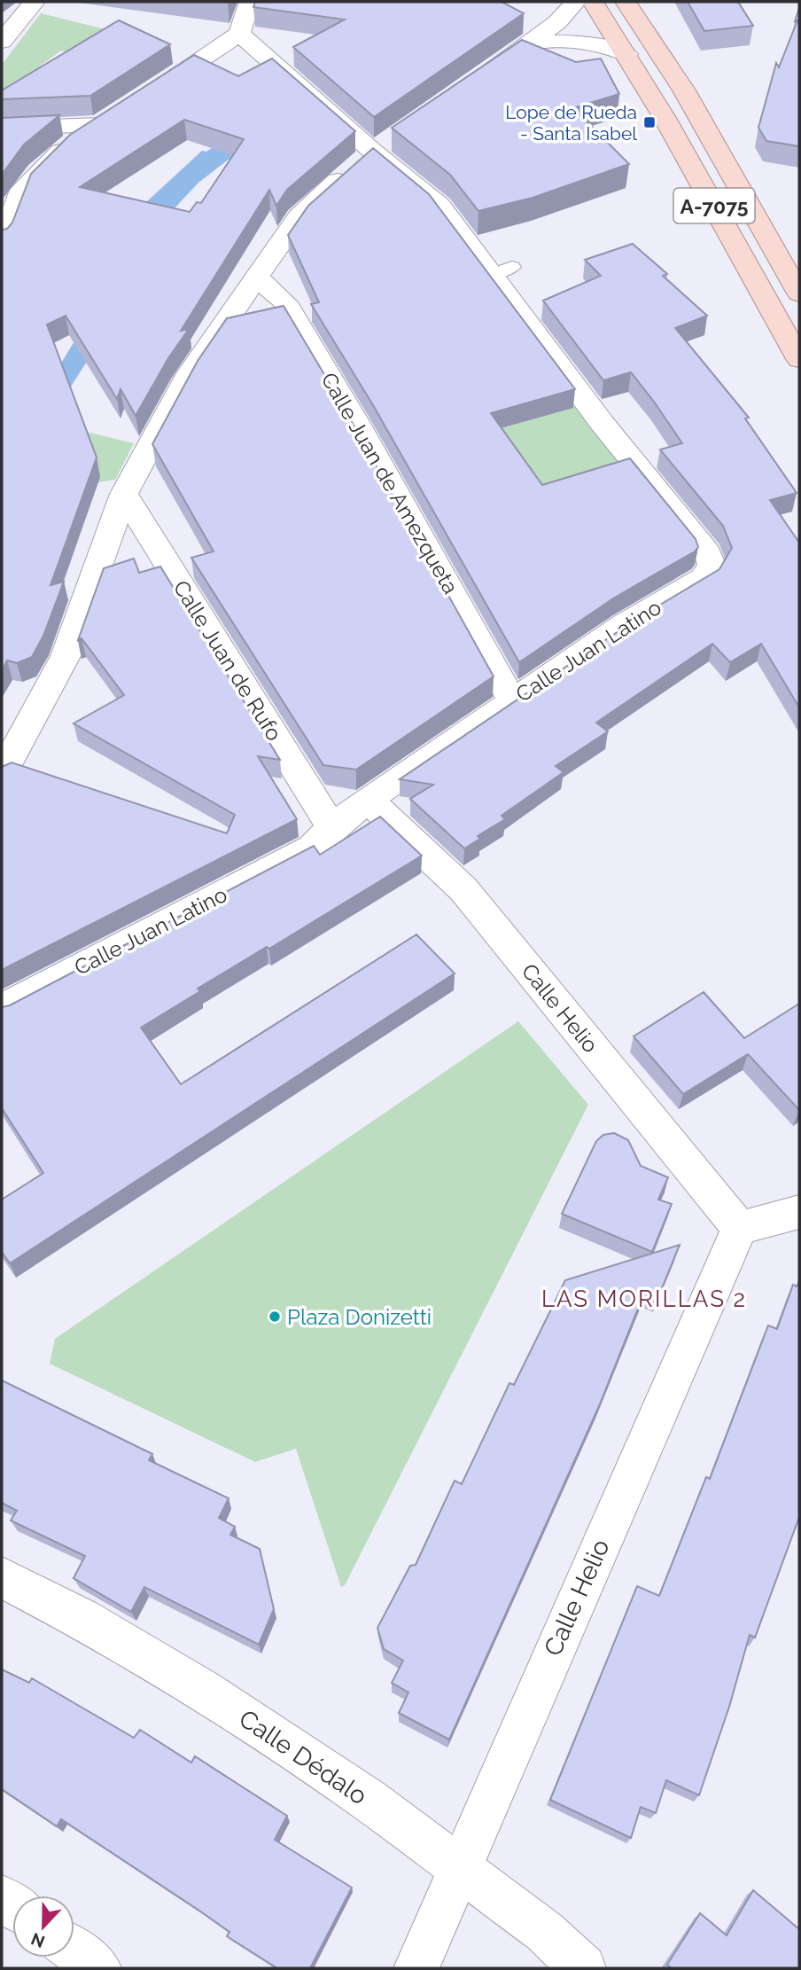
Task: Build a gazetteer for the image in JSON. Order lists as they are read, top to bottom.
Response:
{
  "streets": {
    "main road": ["A-7075"],
    "street": [
      "Calle Juan de Amezqueta",
      "Calle Juan Latino",
      "Calle Juan de Rufo",
      "Calle Helio",
      "Calle Dédalo"
    ]
  },
  "crossings": [
    ["Calle Juan de Amezqueta", "Calle Juan Latino"],
    ["Calle Juan Latino", "Calle Juan de Rufo"],
    ["Calle Juan Latino", "Calle Helio"],
    ["Calle Helio", "Calle Dédalo"]
  ],
  "districts": ["LAS MORILLAS 2"],
  "places": {
    "transit": ["Lope de Rueda - Santa Isabel"],
    "other": ["Plaza Donizetti"]
  },
  "north": "bottom"
}
